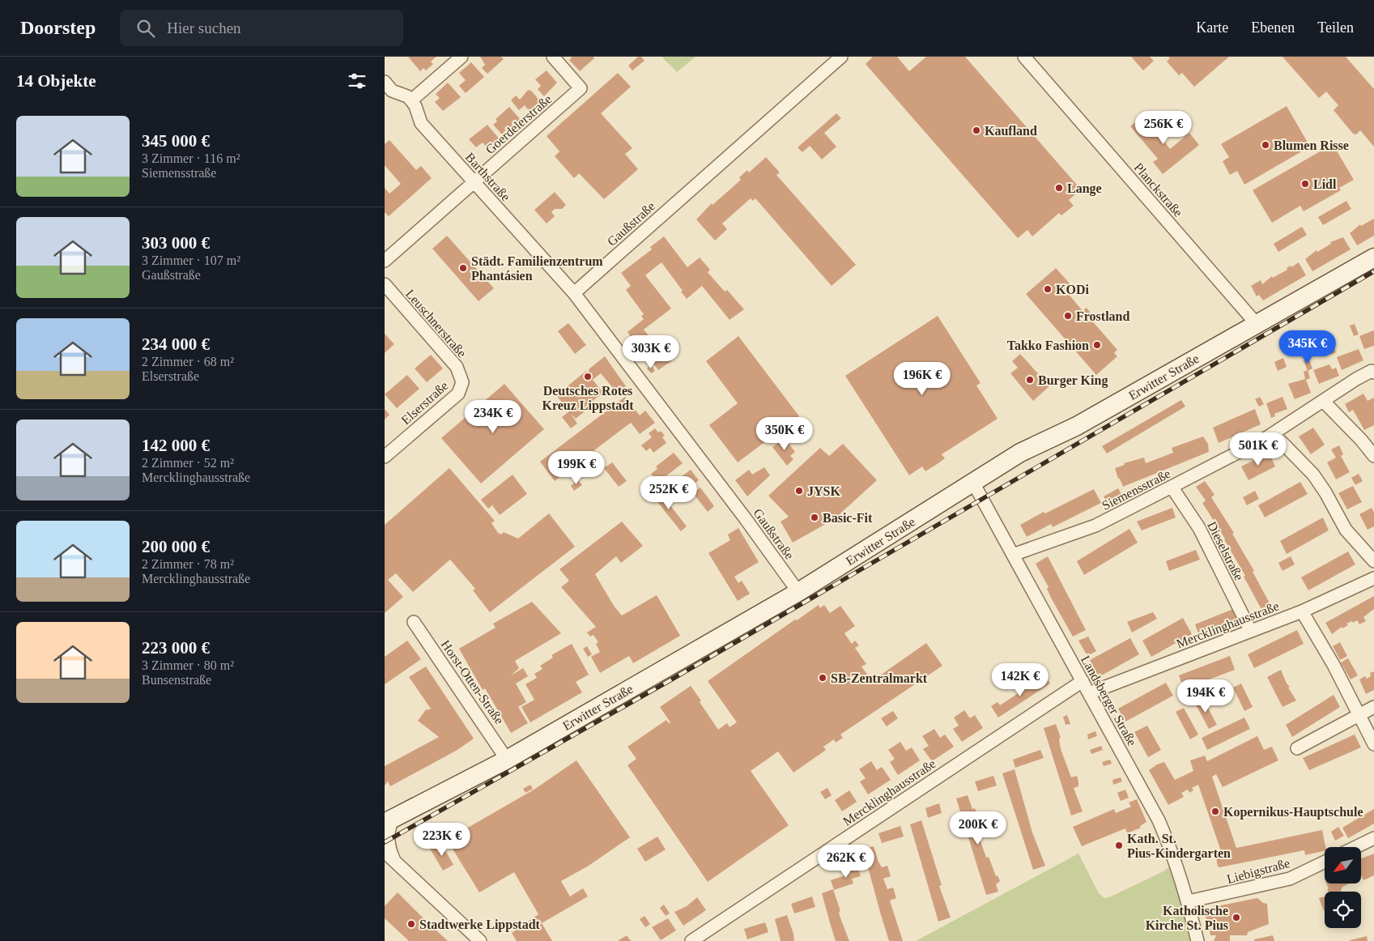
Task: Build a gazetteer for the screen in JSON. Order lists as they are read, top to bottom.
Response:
{
  "streets": {
    "main road": ["Erwitter Straße"],
    "street": [
      "Goerdelerstraße",
      "Barthstraße",
      "Planckstraße",
      "Gaußstraße",
      "Leuschnerstraße",
      "Elserstraße",
      "Siemensstraße",
      "Dieselstraße",
      "Mercklinghausstraße",
      "Horst-Otten-Straße",
      "Landsberger Straße",
      "Liebigstraße"
    ]
  },
  "crossings": [
    ["Goerdelerstraße", "Barthstraße"],
    ["Barthstraße", "Gaußstraße"],
    ["Planckstraße", "Erwitter Straße"],
    ["Gaußstraße", "Erwitter Straße"],
    ["Leuschnerstraße", "Elserstraße"],
    ["Erwitter Straße", "Horst-Otten-Straße"],
    ["Erwitter Straße", "Landsberger Straße"],
    ["Siemensstraße", "Dieselstraße"],
    ["Siemensstraße", "Landsberger Straße"],
    ["Dieselstraße", "Mercklinghausstraße"],
    ["Mercklinghausstraße", "Landsberger Straße"],
    ["Landsberger Straße", "Liebigstraße"]
  ],
  "places": [
    "Kaufland",
    "Blumen Risse",
    "Lidl",
    "Lange",
    "Städt. Familienzentrum Phantásien",
    "KODi",
    "Frostland",
    "Takko Fashion",
    "Deutsches Rotes Kreuz Lippstadt",
    "Burger King",
    "JYSK",
    "Basic-Fit",
    "SB-Zentralmarkt",
    "Kopernikus-Hauptschule",
    "Kath. St. Pius-Kindergarten",
    "Katholische Kirche St. Pius",
    "Stadtwerke Lippstadt"
  ],
  "north": "bottom left",
  "page": {
    "header": "Doorstep",
    "search": "Hier suchen",
    "nav": ["Karte", "Ebenen", "Teilen"],
    "heading": "14 Objekte",
    "list": [
      {
        "name": "345 000 €",
        "note": "3 Zimmer · 116 m² · Siemensstraße"
      },
      {
        "name": "303 000 €",
        "note": "3 Zimmer · 107 m² · Gaußstraße"
      },
      {
        "name": "234 000 €",
        "note": "2 Zimmer · 68 m² · Elserstraße"
      },
      {
        "name": "142 000 €",
        "note": "2 Zimmer · 52 m² · Mercklinghausstraße"
      },
      {
        "name": "200 000 €",
        "note": "2 Zimmer · 78 m² · Mercklinghausstraße"
      },
      {
        "name": "223 000 €",
        "note": "3 Zimmer · 80 m² · Bunsenstraße"
      }
    ],
    "price": [
      "256K €",
      "345K €",
      "303K €",
      "196K €",
      "234K €",
      "350K €",
      "501K €",
      "199K €",
      "252K €",
      "142K €",
      "194K €",
      "200K €",
      "223K €",
      "262K €"
    ]
  }
}
